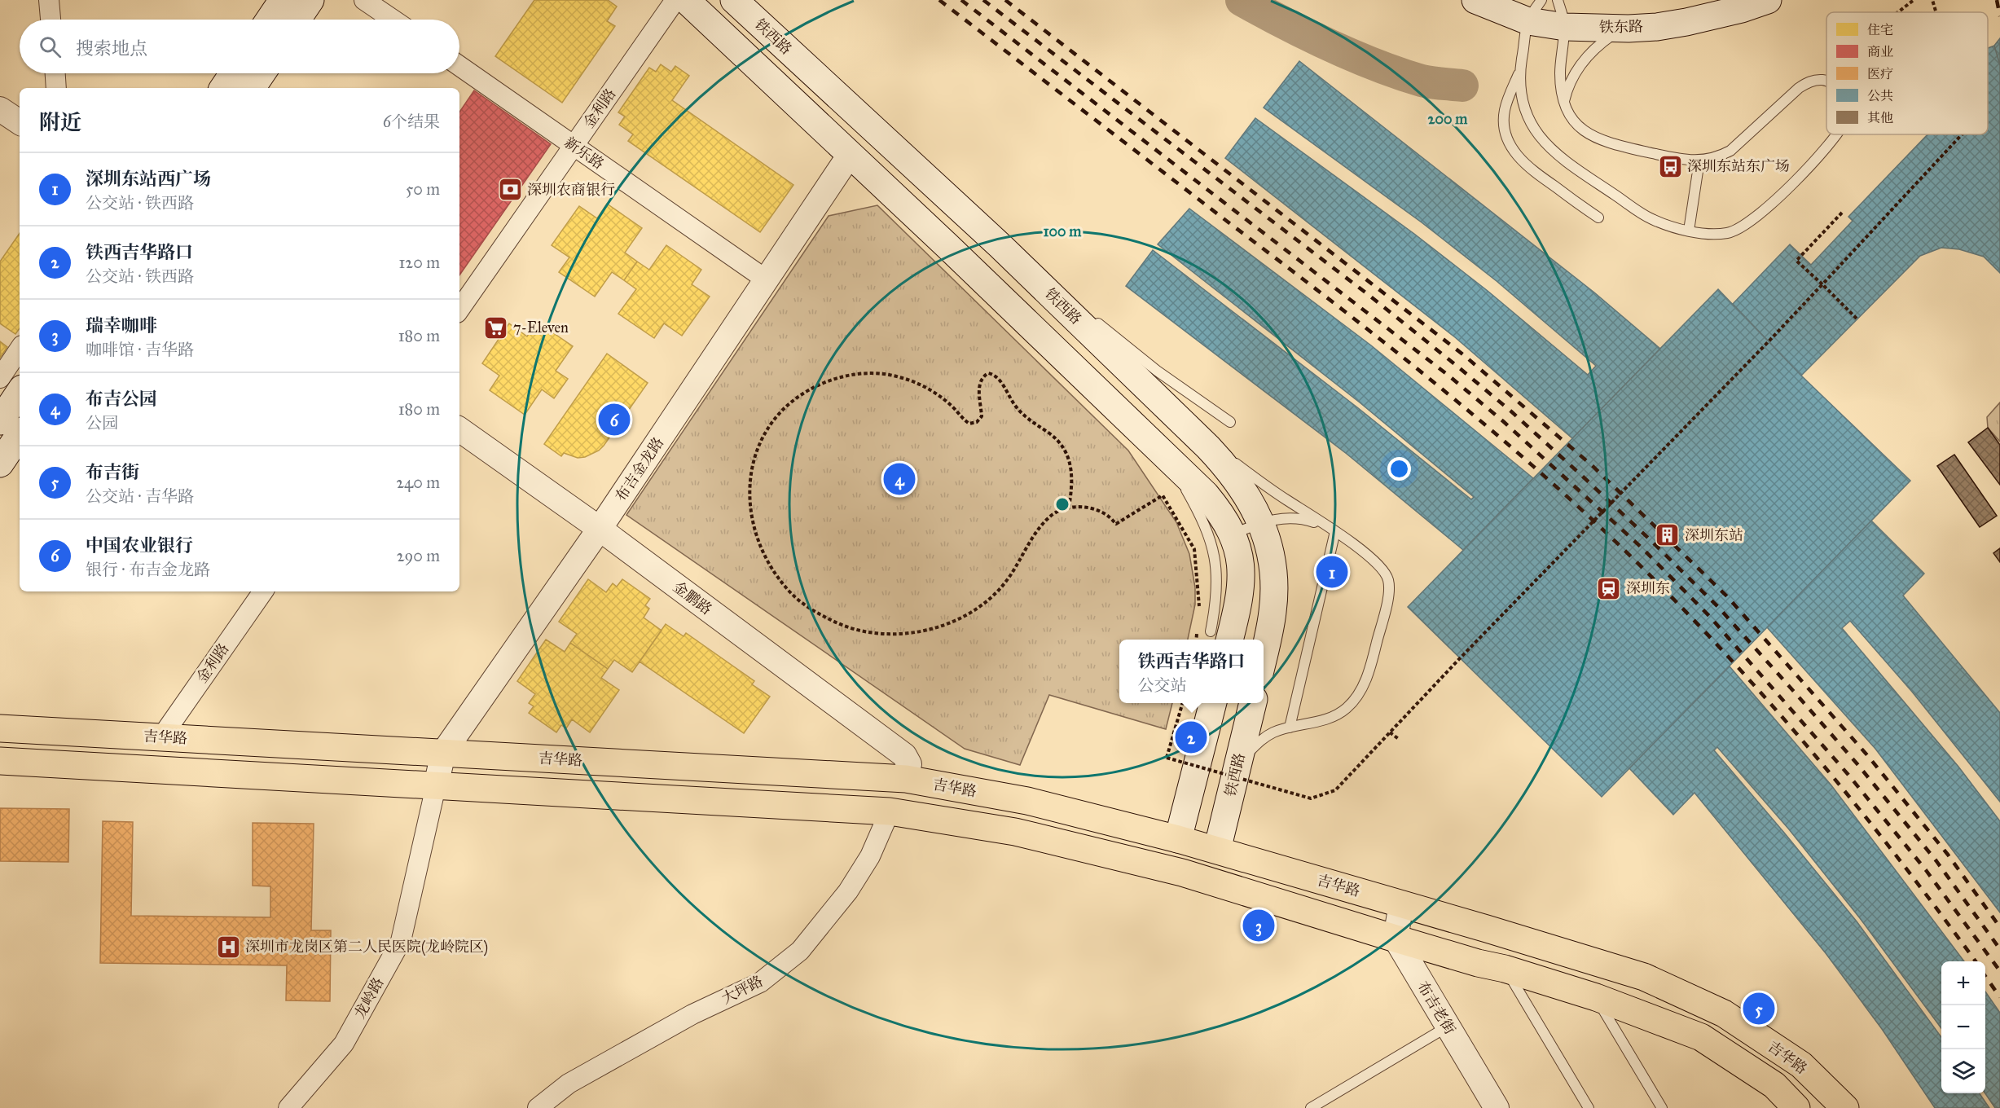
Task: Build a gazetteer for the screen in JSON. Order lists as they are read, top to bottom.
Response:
{
  "streets": {
    "main road": ["铁东路", "铁西路", "吉华路"],
    "street": [
      "金利路",
      "新乐路",
      "布吉金龙路",
      "金鹏路",
      "大坪路",
      "龙岭路",
      "布吉老街"
    ]
  },
  "crossings": [
    ["铁西路", "吉华路"],
    ["金利路", "新乐路"],
    ["金利路", "吉华路"],
    ["新乐路", "布吉金龙路"],
    ["布吉金龙路", "金鹏路"],
    ["布吉金龙路", "吉华路"],
    ["布吉金龙路", "龙岭路"],
    ["金鹏路", "吉华路"],
    ["吉华路", "大坪路"],
    ["吉华路", "龙岭路"],
    ["吉华路", "布吉老街"]
  ],
  "places": {
    "bus stop": ["深圳东站东广场"],
    "bank": ["深圳农商银行"],
    "supermarket": ["7-Eleven"],
    "building": ["深圳东站"],
    "station": ["深圳东"],
    "hospital": ["深圳市龙岗区第二人民医院(龙岭院区)"]
  },
  "legend": [
    "住宅",
    "商业",
    "医疗",
    "公共",
    "其他"
  ],
  "page": {
    "search": "搜索地点",
    "heading": ["附近", "6个结果"],
    "list": [
      {
        "mark": "1",
        "name": "深圳东站西广场",
        "note": "公交站 · 铁西路",
        "value": "50 m"
      },
      {
        "mark": "2",
        "name": "铁西吉华路口",
        "note": "公交站 · 铁西路",
        "value": "120 m"
      },
      {
        "mark": "3",
        "name": "瑞幸咖啡",
        "note": "咖啡馆 · 吉华路",
        "value": "180 m"
      },
      {
        "mark": "4",
        "name": "布吉公园",
        "note": "公园",
        "value": "180 m"
      },
      {
        "mark": "5",
        "name": "布吉街",
        "note": "公交站 · 吉华路",
        "value": "240 m"
      },
      {
        "mark": "6",
        "name": "中国农业银行",
        "note": "银行 · 布吉金龙路",
        "value": "290 m"
      }
    ],
    "pins": [
      "6",
      "4",
      "1",
      "2",
      "3",
      "5"
    ],
    "popup": ["铁西吉华路口", "公交站"],
    "map_buttons": ["+", "−"]
  },
  "rings": ["200 m", "100 m"]
}
